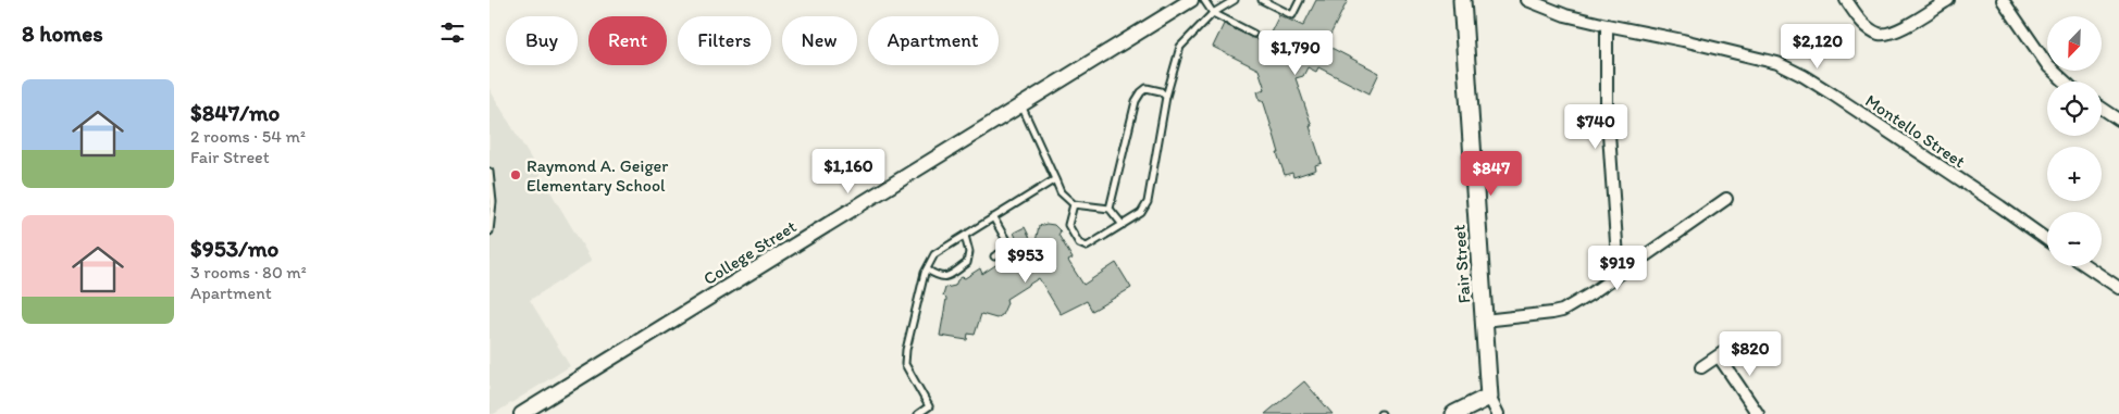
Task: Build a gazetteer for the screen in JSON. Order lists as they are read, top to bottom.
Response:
{
  "streets": {
    "main road": ["Fair Street"],
    "street": ["Montello Street", "College Street"]
  },
  "places": ["Raymond A. Geiger Elementary School"],
  "north": "bottom left",
  "page": {
    "heading": "8 homes",
    "map_buttons": ["+", "−"],
    "chip": [
      "Buy",
      "Rent",
      "Filters",
      "New",
      "Apartment"
    ],
    "price": [
      "$2,120",
      "$1,790",
      "$740",
      "$1,160",
      "$847",
      "$953",
      "$919",
      "$820"
    ],
    "list": [
      {
        "name": "$847/mo",
        "note": "2 rooms · 54 m² · Fair Street"
      },
      {
        "name": "$953/mo",
        "note": "3 rooms · 80 m² · Apartment"
      }
    ]
  }
}
